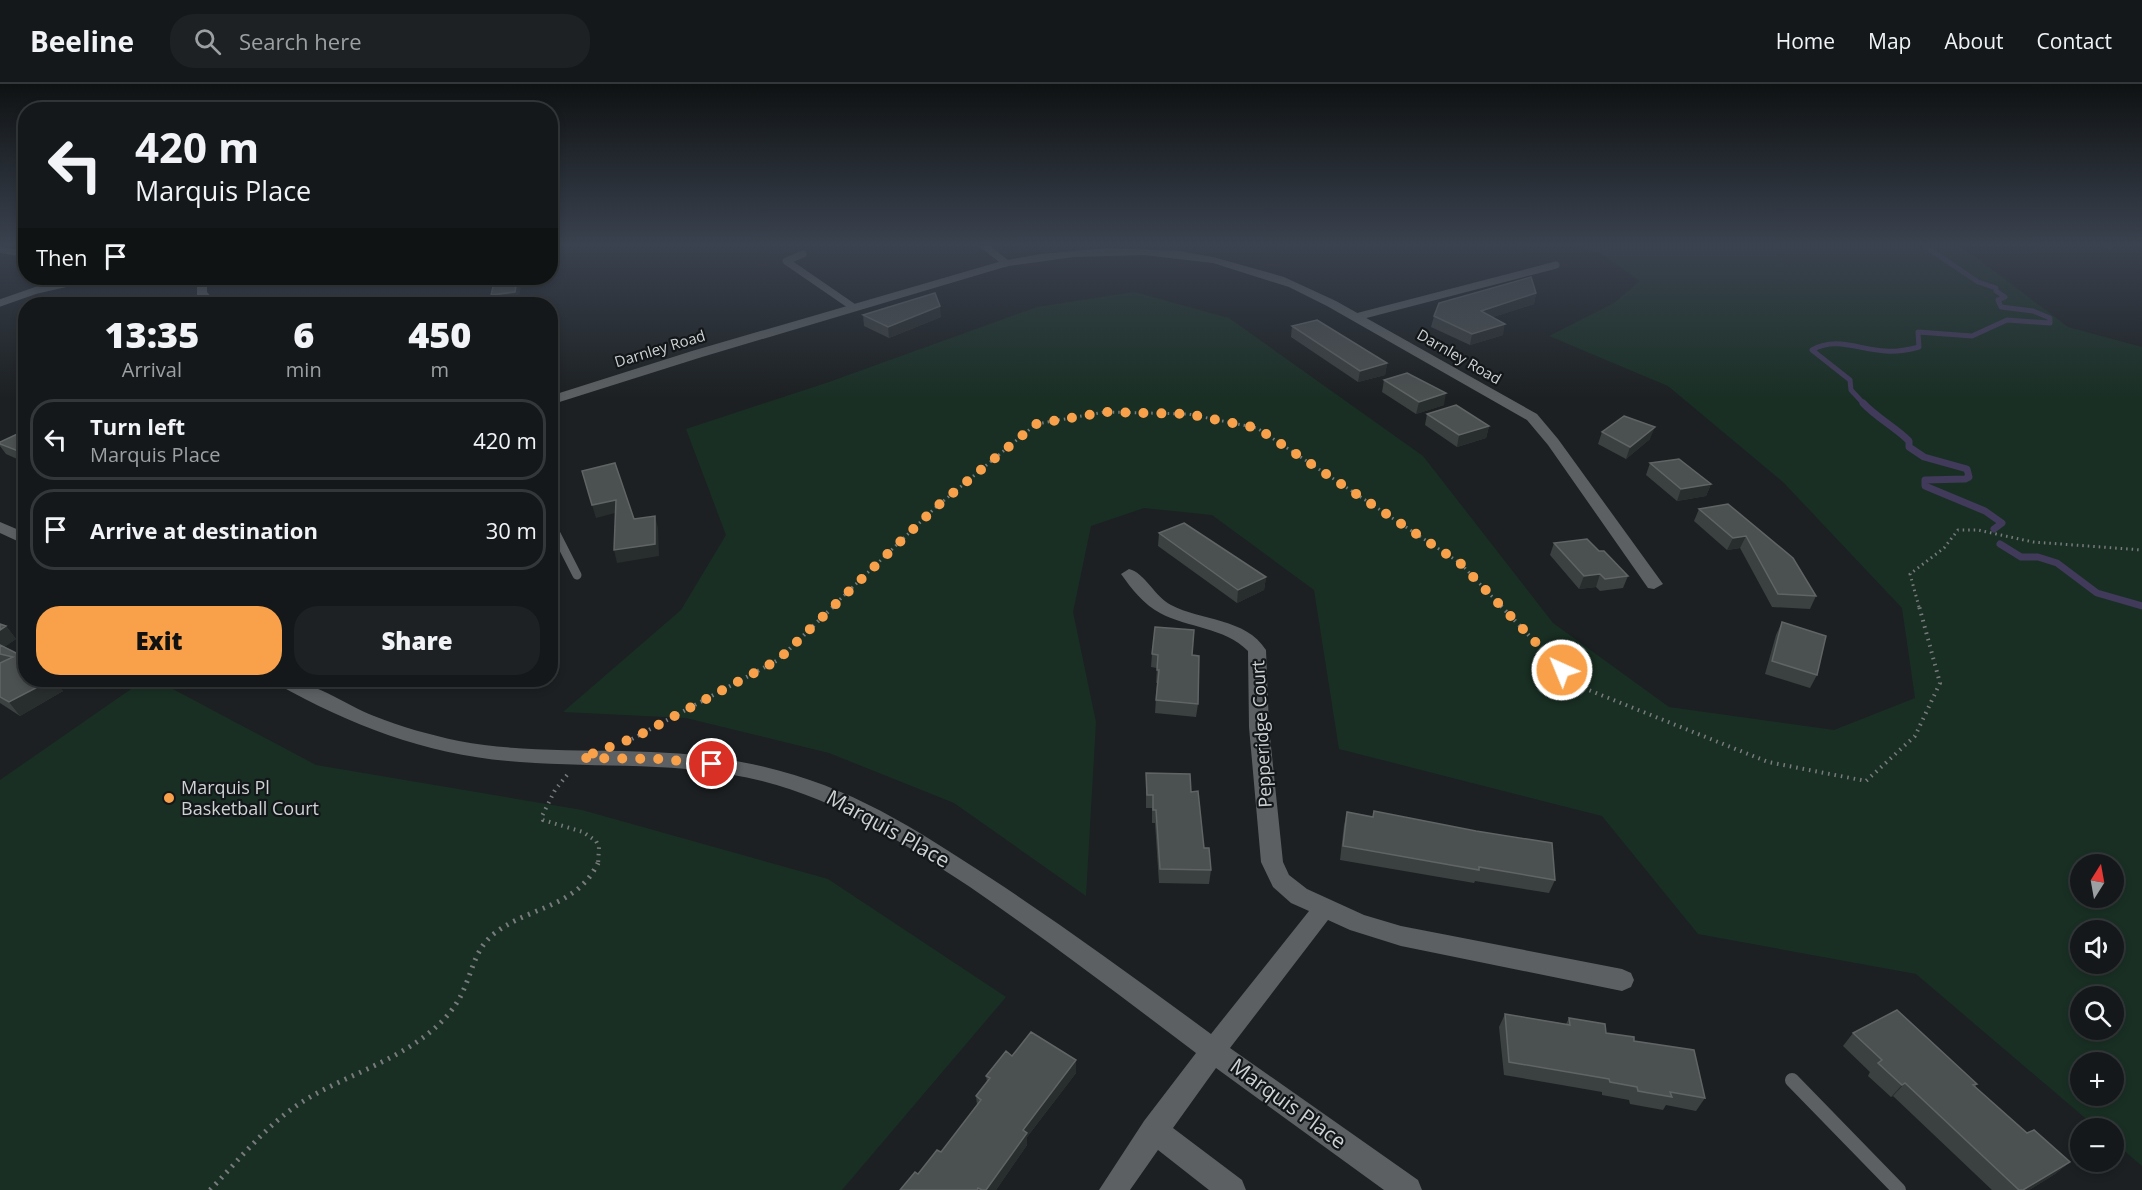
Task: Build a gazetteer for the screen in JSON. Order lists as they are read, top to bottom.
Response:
{
  "streets": {
    "street": ["Darnley Road", "Pepperidge Court", "Marquis Place"]
  },
  "places": ["Marquis Pl Basketball Court"],
  "north": "top",
  "page": {
    "header": "Beeline",
    "search": "Search here",
    "nav": [
      "Home",
      "Map",
      "About",
      "Contact"
    ],
    "turn": ["420 m", "Marquis Place"],
    "then": "Then",
    "eta": [
      "13:35",
      "Arrival",
      "6",
      "min",
      "450",
      "m"
    ],
    "list": [
      {
        "name": "Turn left",
        "note": "Marquis Place",
        "value": "420 m"
      },
      {
        "name": "Arrive at destination",
        "value": "30 m"
      }
    ],
    "buttons": ["Exit", "Share"],
    "map_buttons": ["+", "−"]
  }
}
